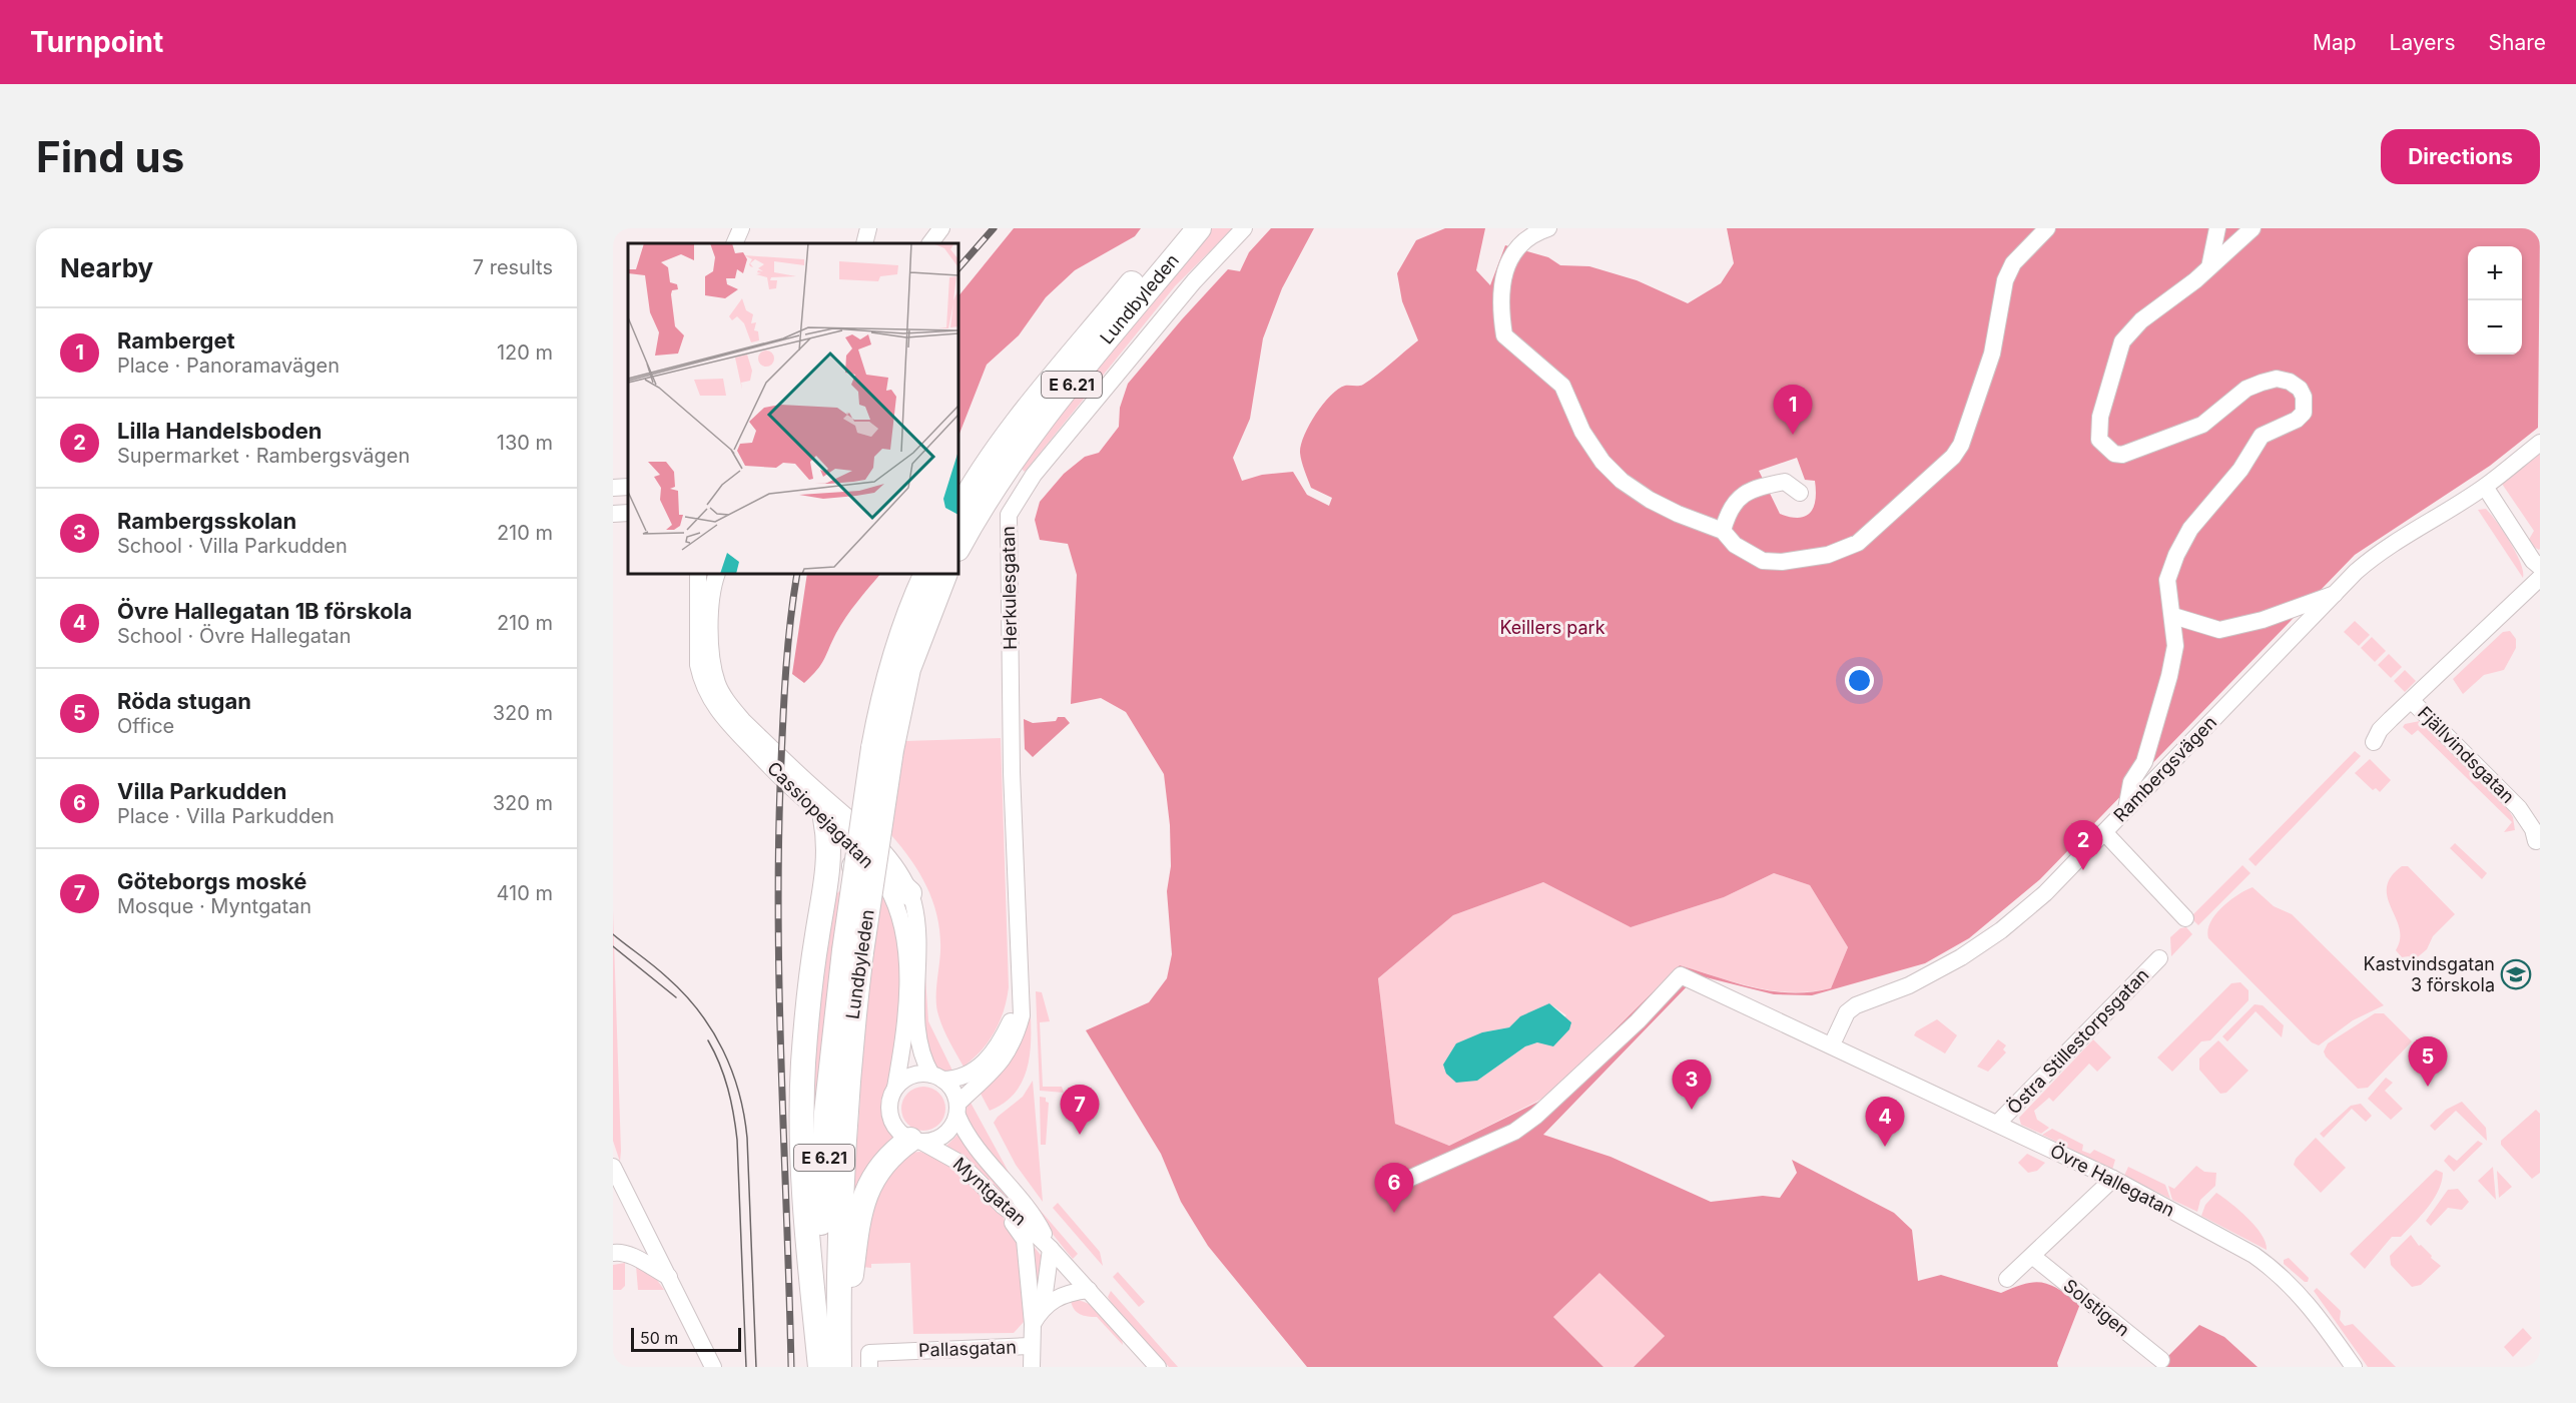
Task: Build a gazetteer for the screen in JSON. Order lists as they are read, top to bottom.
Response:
{
  "streets": {
    "highway": ["Lundbyleden", "E 6.21"],
    "street": [
      "Herkulesgatan",
      "Fjällvindsgatan",
      "Rambergsvägen",
      "Cassiopejagatan",
      "Östra Stillestorpsgatan",
      "Övre Hallegatan",
      "Myntgatan",
      "Solstigen",
      "Pallasgatan"
    ]
  },
  "crossings": [
    ["Herkulesgatan", "Cassiopejagatan"],
    ["Herkulesgatan", "Myntgatan"],
    ["Rambergsvägen", "Övre Hallegatan"],
    ["Cassiopejagatan", "Myntgatan"],
    ["Östra Stillestorpsgatan", "Övre Hallegatan"]
  ],
  "parks": ["Keillers park"],
  "places": {
    "school or university": ["Kastvindsgatan 3 förskola"]
  },
  "scale_bar": "50 m",
  "page": {
    "header": "Turnpoint",
    "nav": ["Map", "Layers", "Share"],
    "buttons": "Directions",
    "title": "Find us",
    "heading": ["Nearby", "7 results"],
    "map_buttons": ["+", "−"],
    "list": [
      {
        "mark": "1",
        "name": "Ramberget",
        "note": "Place · Panoramavägen",
        "value": "120 m"
      },
      {
        "mark": "2",
        "name": "Lilla Handelsboden",
        "note": "Supermarket · Rambergsvägen",
        "value": "130 m"
      },
      {
        "mark": "3",
        "name": "Rambergsskolan",
        "note": "School · Villa Parkudden",
        "value": "210 m"
      },
      {
        "mark": "4",
        "name": "Övre Hallegatan 1B förskola",
        "note": "School · Övre Hallegatan",
        "value": "210 m"
      },
      {
        "mark": "5",
        "name": "Röda stugan",
        "note": "Office",
        "value": "320 m"
      },
      {
        "mark": "6",
        "name": "Villa Parkudden",
        "note": "Place · Villa Parkudden",
        "value": "320 m"
      },
      {
        "mark": "7",
        "name": "Göteborgs moské",
        "note": "Mosque · Myntgatan",
        "value": "410 m"
      }
    ],
    "pins": [
      "1",
      "2",
      "5",
      "3",
      "7",
      "4",
      "6"
    ],
    "scale": "50 m"
  }
}
